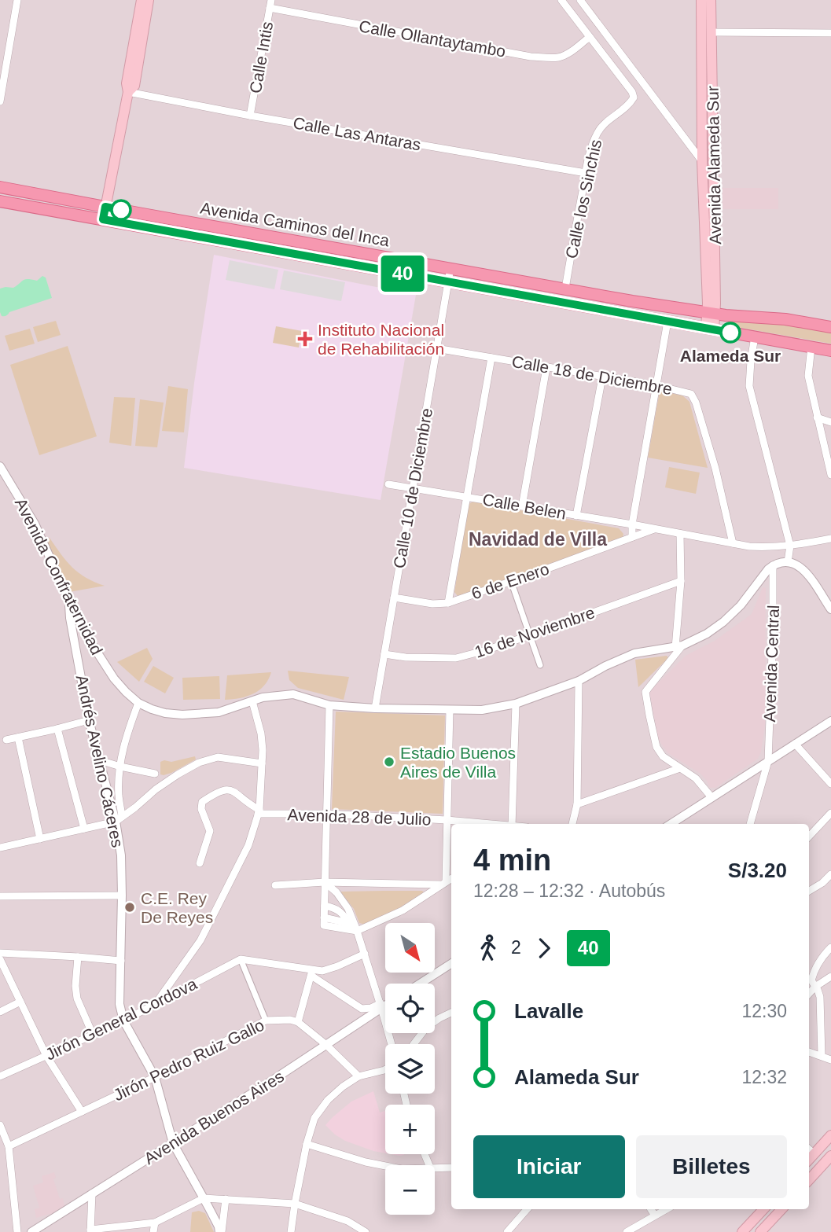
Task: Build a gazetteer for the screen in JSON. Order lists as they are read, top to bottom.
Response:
{
  "streets": {
    "main road": ["Avenida Alameda Sur", "Avenida Caminos del Inca"],
    "street": [
      "Calle Ollantaytambo",
      "Calle Intis",
      "Calle Las Antaras",
      "Calle los Sinchis",
      "Calle 18 de Diciembre",
      "Calle 10 de Diciembre",
      "Calle Belen",
      "Avenida Confraternidad",
      "6 de Enero",
      "16 de Noviembre",
      "Avenida Central",
      "Andrés Avelino Cáceres",
      "Avenida 28 de Julio",
      "Jirón General Cordova",
      "Jirón Pedro Ruiz Gallo",
      "Avenida Buenos Aires"
    ]
  },
  "crossings": [
    ["Calle Ollantaytambo", "Calle Intis"],
    ["Calle Ollantaytambo", "Calle los Sinchis"],
    ["Calle Intis", "Calle Las Antaras"],
    ["Calle Las Antaras", "Calle los Sinchis"],
    ["Avenida Alameda Sur", "Avenida Caminos del Inca"],
    ["Calle los Sinchis", "Avenida Caminos del Inca"],
    ["Avenida Caminos del Inca", "Calle 10 de Diciembre"],
    ["Calle 18 de Diciembre", "Calle 10 de Diciembre"],
    ["Calle 18 de Diciembre", "Calle Belen"],
    ["Calle 10 de Diciembre", "Calle Belen"],
    ["Calle 10 de Diciembre", "Avenida Confraternidad"],
    ["Calle 10 de Diciembre", "6 de Enero"],
    ["Calle 10 de Diciembre", "16 de Noviembre"],
    ["Calle Belen", "6 de Enero"],
    ["Avenida Confraternidad", "Avenida Central"],
    ["Avenida Confraternidad", "Andrés Avelino Cáceres"],
    ["Andrés Avelino Cáceres", "Jirón General Cordova"],
    ["Andrés Avelino Cáceres", "Jirón Pedro Ruiz Gallo"],
    ["Andrés Avelino Cáceres", "Avenida Buenos Aires"]
  ],
  "districts": ["Navidad de Villa"],
  "places": {
    "other": ["Alameda Sur", "Estadio Buenos Aires de Villa", "C.E. Rey De Reyes"],
    "health": ["Instituto Nacional de Rehabilitación"]
  },
  "lines": ["bus line 40"],
  "north": "bottom right",
  "page": {
    "on_map": "40",
    "heading": ["4 min", "12:28 – 12:32 · Autobús", "S/3.20"],
    "legs": ["2", "40"],
    "map_buttons": ["+", "−"],
    "list": [
      {
        "name": "Lavalle",
        "value": "12:30"
      },
      {
        "name": "Alameda Sur",
        "value": "12:32"
      }
    ],
    "buttons": ["Iniciar", "Billetes"]
  }
}
